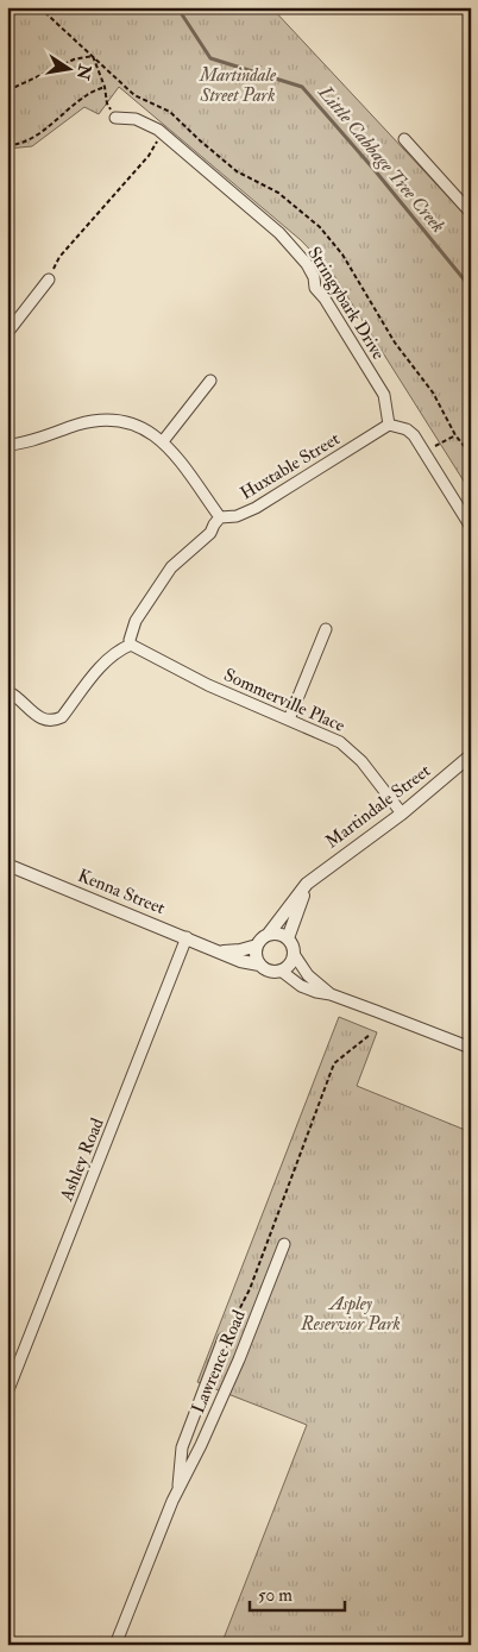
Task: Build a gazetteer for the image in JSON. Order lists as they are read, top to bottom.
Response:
{
  "streets": {
    "street": [
      "Stringybark Drive",
      "Huxtable Street",
      "Sommerville Place",
      "Martindale Street",
      "Kenna Street",
      "Ashley Road",
      "Lawrence Road"
    ]
  },
  "crossings": [
    ["Stringybark Drive", "Huxtable Street"],
    ["Sommerville Place", "Martindale Street"],
    ["Martindale Street", "Kenna Street"],
    ["Kenna Street", "Ashley Road"]
  ],
  "water": ["Little Cabbage Tree Creek"],
  "parks": ["Martindale Street Park", "Aspley Reservior Park"],
  "scale_bar": "50 m",
  "north": "right"
}
